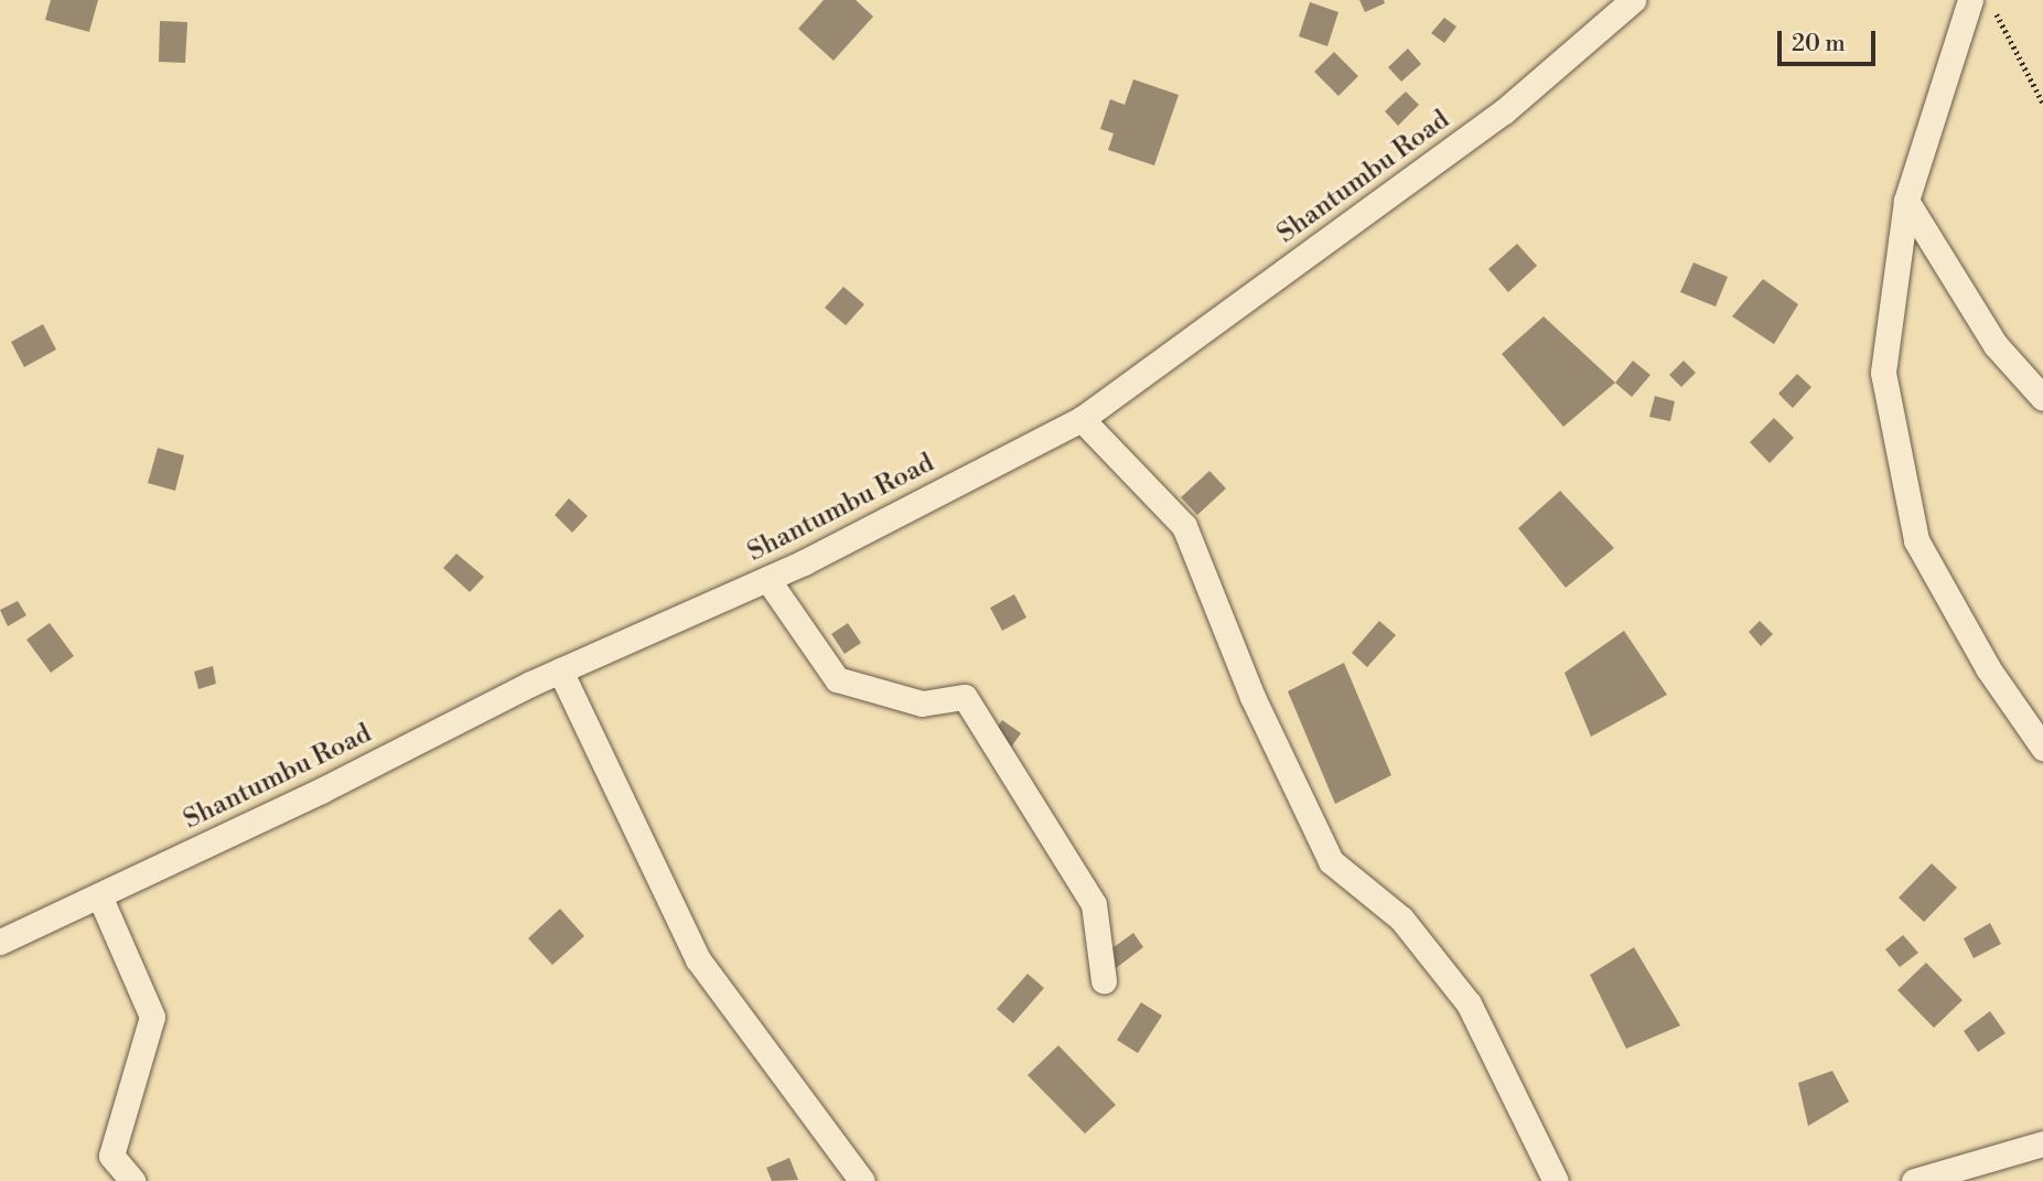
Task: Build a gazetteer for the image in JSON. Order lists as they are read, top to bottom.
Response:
{
  "streets": {
    "street": ["Shantumbu Road"]
  },
  "scale_bar": "20 m"
}
